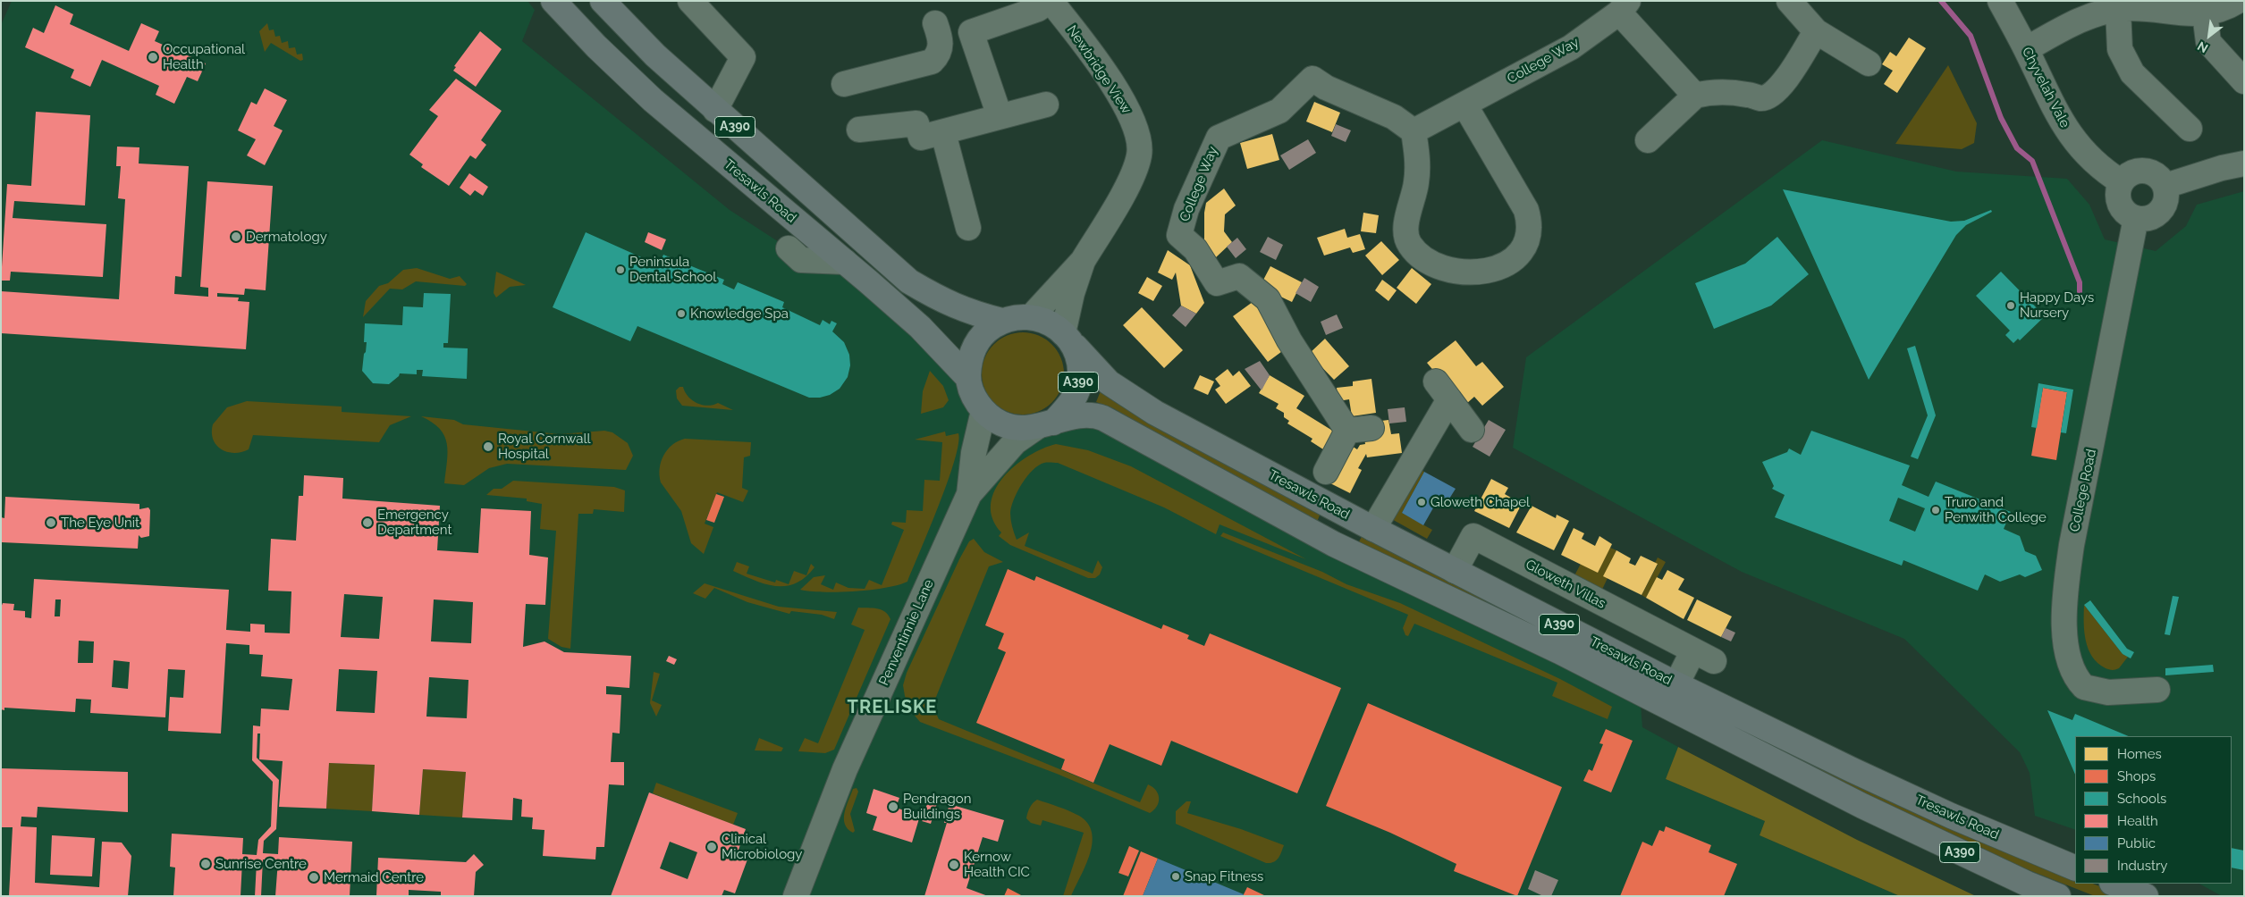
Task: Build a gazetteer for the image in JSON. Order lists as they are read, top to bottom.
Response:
{
  "streets": {
    "highway": ["A390", "Tresawls Road"],
    "street": [
      "College Way",
      "Newbridge View",
      "Chyvelah Vale",
      "College Road",
      "Gloweth Villas",
      "Penventinnie Lane"
    ]
  },
  "crossings": [
    ["Newbridge View", "A390"],
    ["Newbridge View", "Tresawls Road"],
    ["Newbridge View", "Penventinnie Lane"],
    ["Chyvelah Vale", "College Road"],
    ["A390", "Tresawls Road"],
    ["A390", "Penventinnie Lane"],
    ["Tresawls Road", "Gloweth Villas"],
    ["Tresawls Road", "Penventinnie Lane"]
  ],
  "districts": ["TRELISKE"],
  "places": [
    "Occupational Health",
    "Dermatology",
    "Peninsula Dental School",
    "Happy Days Nursery",
    "Knowledge Spa",
    "Royal Cornwall Hospital",
    "Gloweth Chapel",
    "Truro and Penwith College",
    "The Eye Unit",
    "Emergency Department",
    "Pendragon Buildings",
    "Clinical Microbiology",
    "Sunrise Centre",
    "Kernow Health CIC",
    "Snap Fitness",
    "Mermaid Centre"
  ],
  "legend": [
    "Homes",
    "Shops",
    "Schools",
    "Health",
    "Public",
    "Industry"
  ],
  "north": "bottom left"
}
